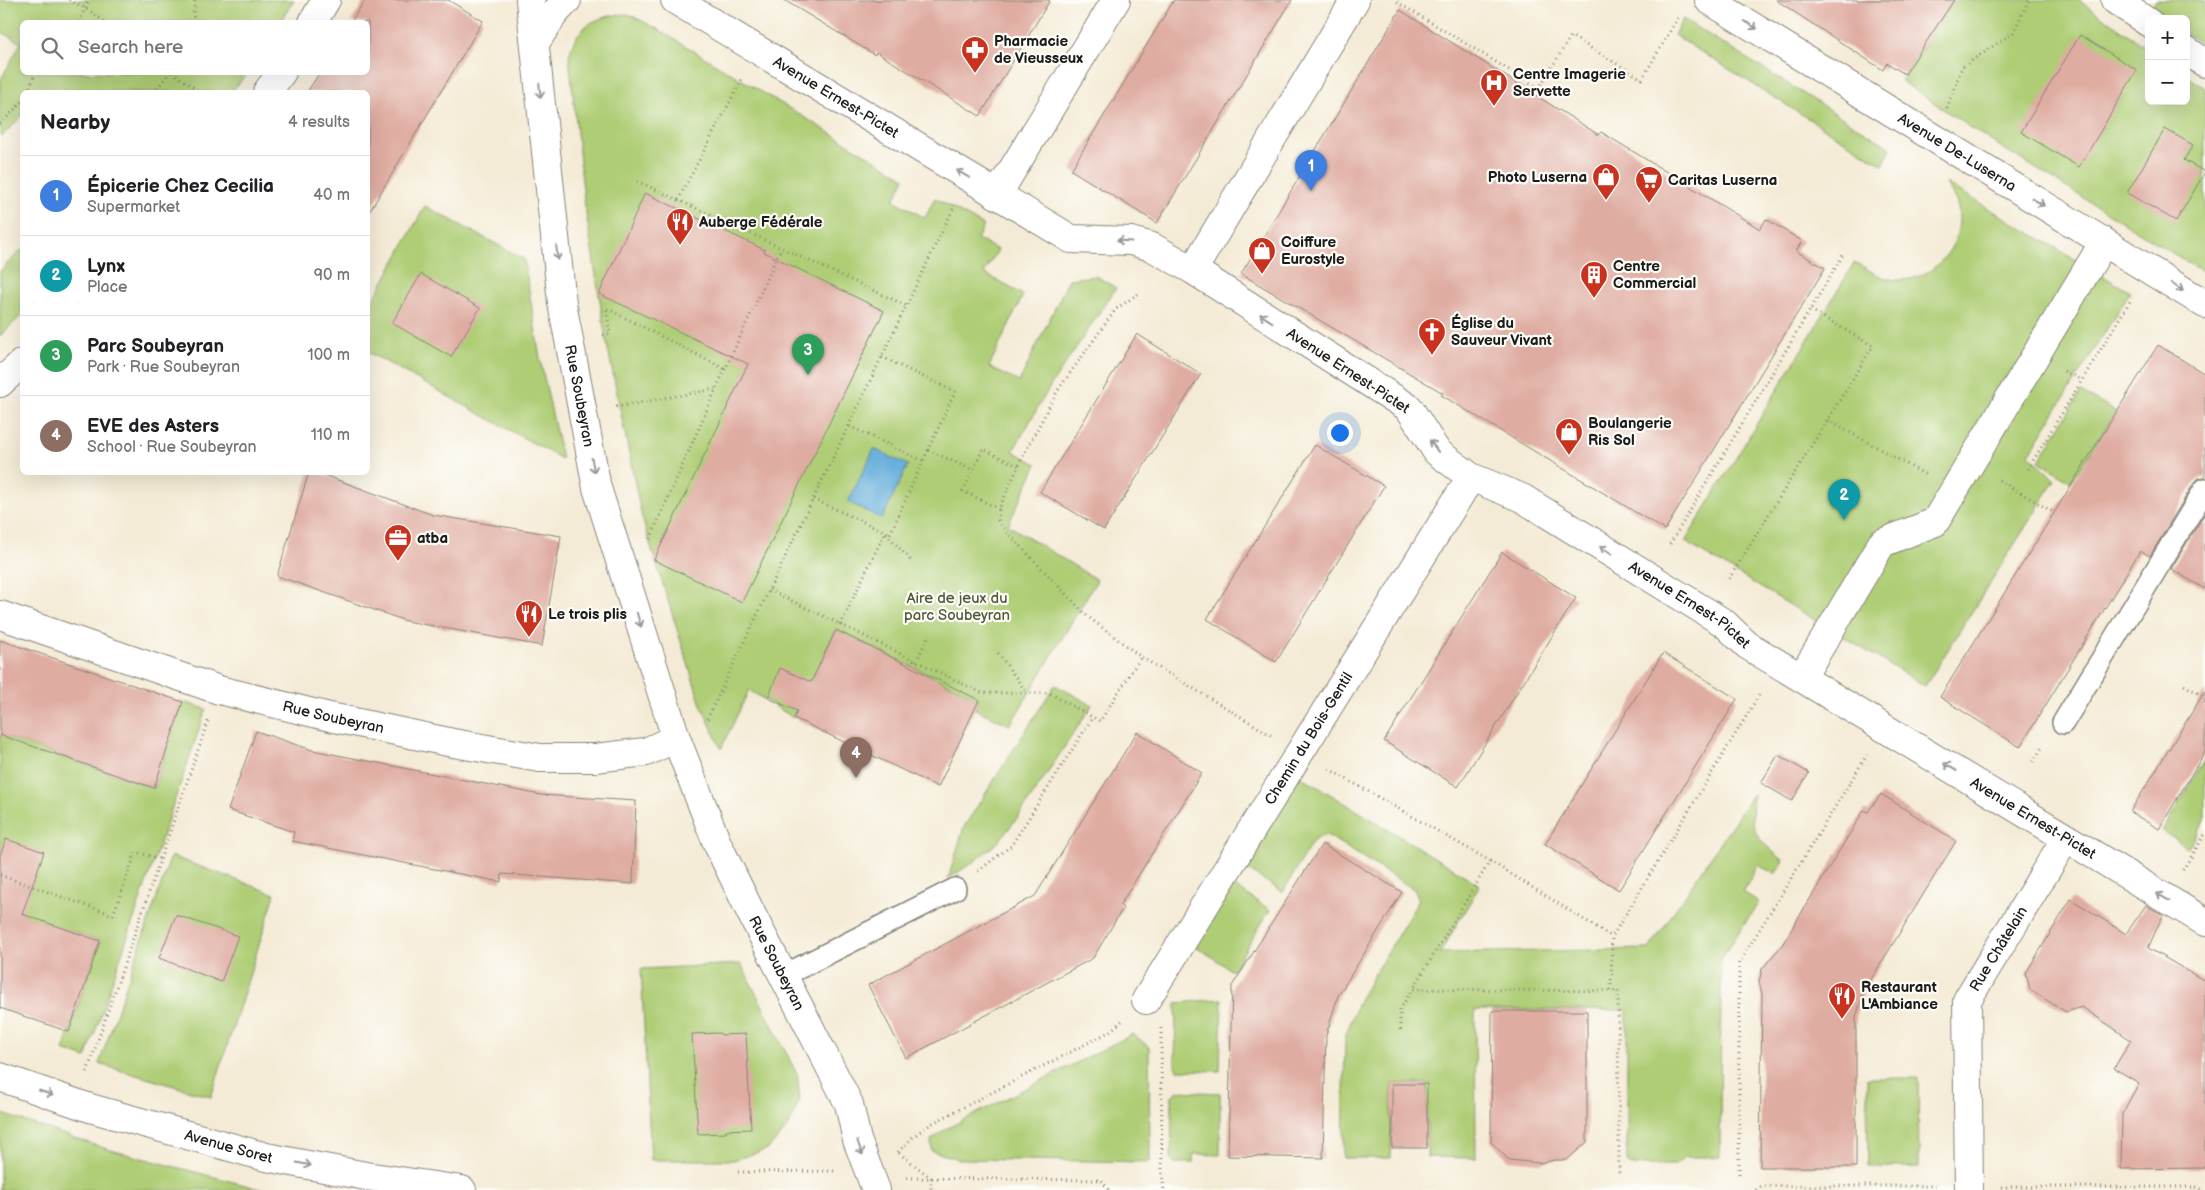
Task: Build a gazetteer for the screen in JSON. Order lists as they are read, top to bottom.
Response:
{
  "streets": {
    "street": [
      "Avenue Ernest-Pictet",
      "Avenue De-Luserna",
      "Rue Soubeyran",
      "Chemin du Bois-Gentil",
      "Rue Châtelain",
      "Avenue Soret"
    ]
  },
  "crossings": [
    ["Avenue Ernest-Pictet", "Chemin du Bois-Gentil"],
    ["Avenue Ernest-Pictet", "Rue Châtelain"]
  ],
  "one_way": [
    "Avenue Ernest-Pictet",
    "Avenue De-Luserna",
    "Rue Soubeyran",
    "Avenue Soret"
  ],
  "parks": ["Aire de jeux du parc Soubeyran"],
  "places": {
    "pharmacy": ["Pharmacie de Vieusseux"],
    "hospital": ["Centre Imagerie Servette"],
    "shop": ["Photo Luserna", "Coiffure Eurostyle", "Boulangerie Ris Sol"],
    "supermarket": ["Caritas Luserna"],
    "restaurant": ["Auberge Fédérale", "Le trois plis", "Restaurant L'Ambiance"],
    "building": ["Centre Commercial"],
    "church": ["Église du Sauveur Vivant"],
    "office": ["atba"]
  },
  "page": {
    "map_buttons": ["+", "−"],
    "search": "Search here",
    "heading": ["Nearby", "4 results"],
    "pins": [
      "1",
      "3",
      "2",
      "4"
    ],
    "list": [
      {
        "mark": "1",
        "name": "Épicerie Chez Cecilia",
        "note": "Supermarket",
        "value": "40 m"
      },
      {
        "mark": "2",
        "name": "Lynx",
        "note": "Place",
        "value": "90 m"
      },
      {
        "mark": "3",
        "name": "Parc Soubeyran",
        "note": "Park · Rue Soubeyran",
        "value": "100 m"
      },
      {
        "mark": "4",
        "name": "EVE des Asters",
        "note": "School · Rue Soubeyran",
        "value": "110 m"
      }
    ]
  }
}
